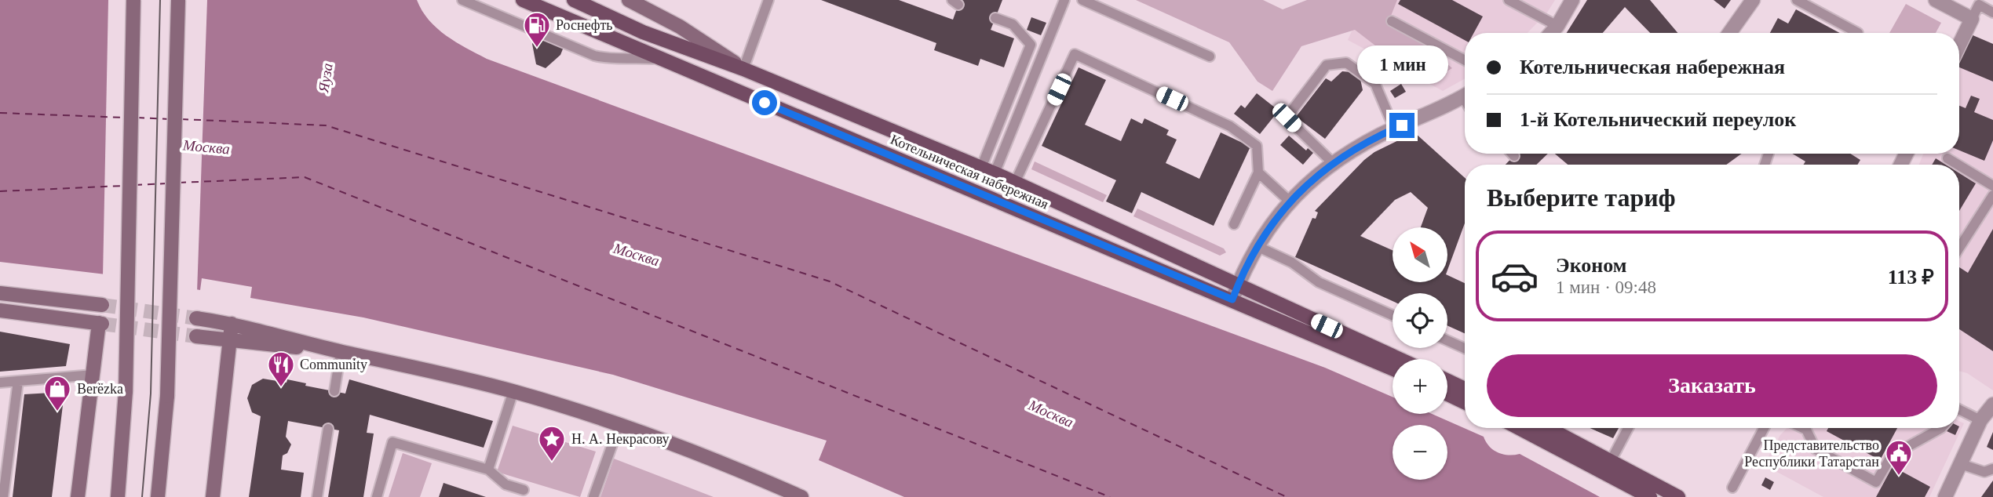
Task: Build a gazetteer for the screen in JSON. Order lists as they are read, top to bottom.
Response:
{
  "streets": {
    "main road": ["Котельническая набережная"]
  },
  "water": ["Яуза", "Москва"],
  "places": {
    "fuel station": ["Роснефть"],
    "restaurant": ["Community"],
    "shop": ["Berёzka"],
    "place": ["Н. А. Некрасову"],
    "public building": ["Представительство Республики Татарстан"]
  },
  "north": "top left",
  "page": {
    "banner": ["Котельническая набережная", "1-й Котельнический переулок"],
    "bubble": "1 мин",
    "heading": "Выберите тариф",
    "map_buttons": ["+", "−"],
    "list": [
      {
        "name": "Эконом",
        "note": "1 мин · 09:48",
        "value": "113 ₽"
      }
    ],
    "buttons": "Заказать"
  }
}
